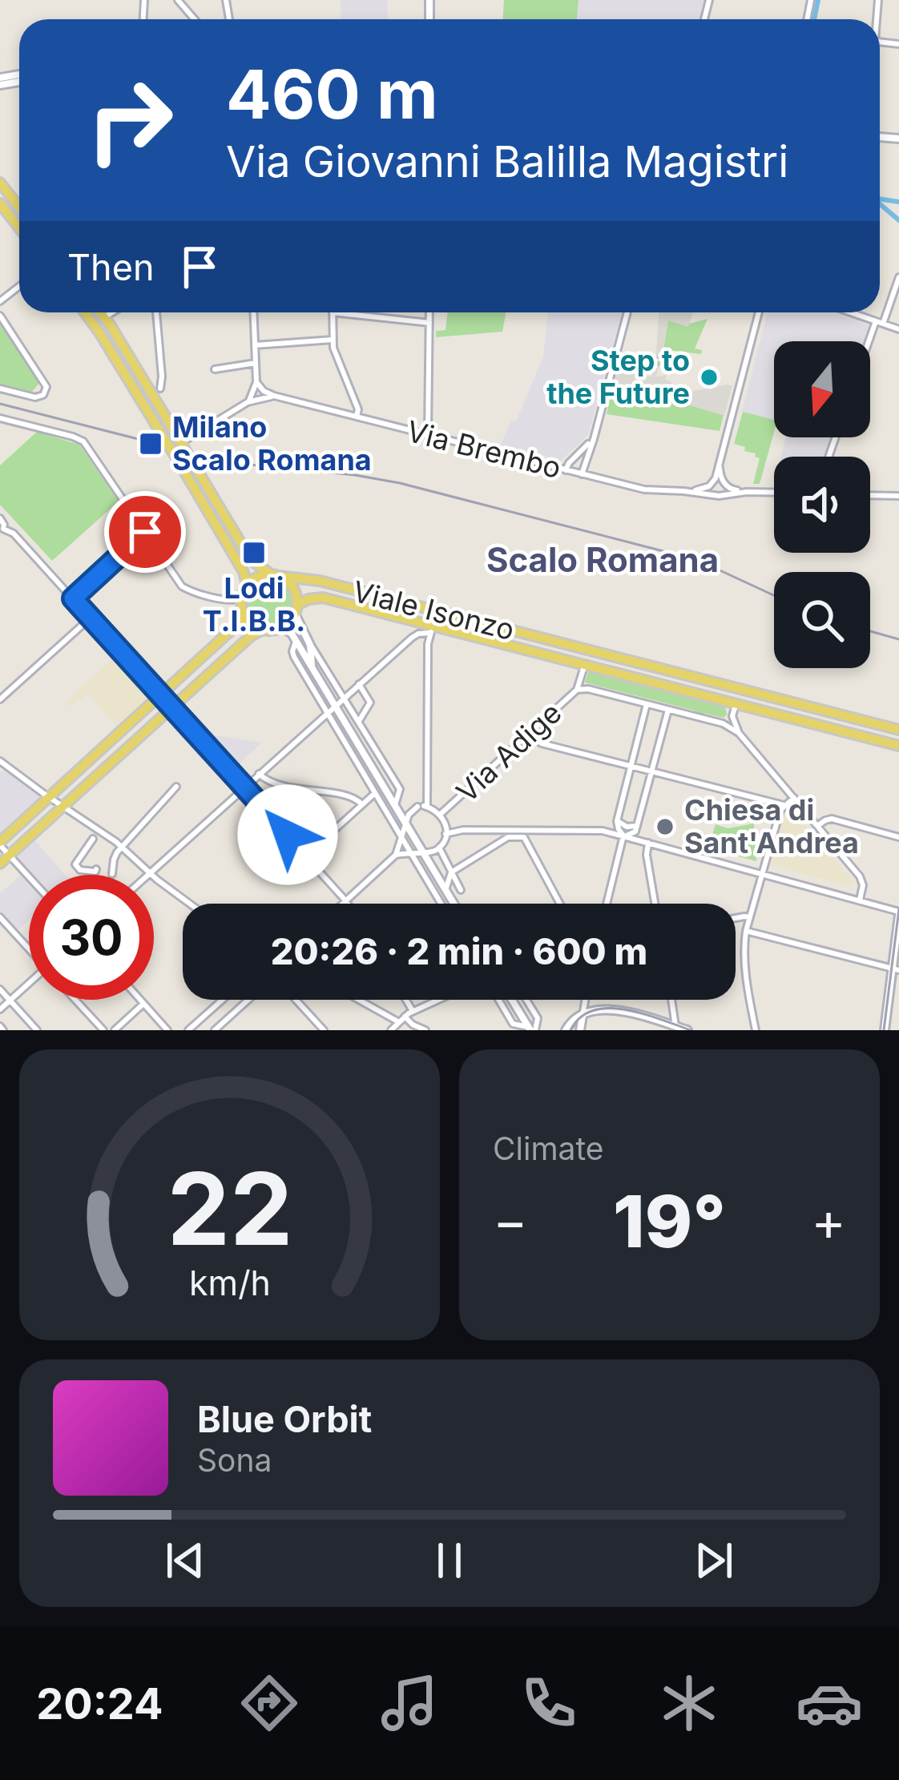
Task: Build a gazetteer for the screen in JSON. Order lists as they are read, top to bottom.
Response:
{
  "streets": {
    "main road": ["Viale Isonzo"],
    "street": ["Via Brembo", "Via Adige"]
  },
  "districts": ["Scalo Romana"],
  "places": {
    "other": ["Step to the Future", "Chiesa di Sant'Andrea"],
    "transit": ["Milano Scalo Romana", "Lodi T.I.B.B."]
  },
  "north": "bottom",
  "page": {
    "turn": ["460 m", "Via Giovanni Balilla Magistri"],
    "then": "Then",
    "limit": "30",
    "trip": "20:26 · 2 min · 600 m",
    "tile": "Climate",
    "heat": ["−", "19°", "+"],
    "song": ["Blue Orbit", "Sona"],
    "tabs": "20:24",
    "gauge": ["22", "km/h"]
  }
}
